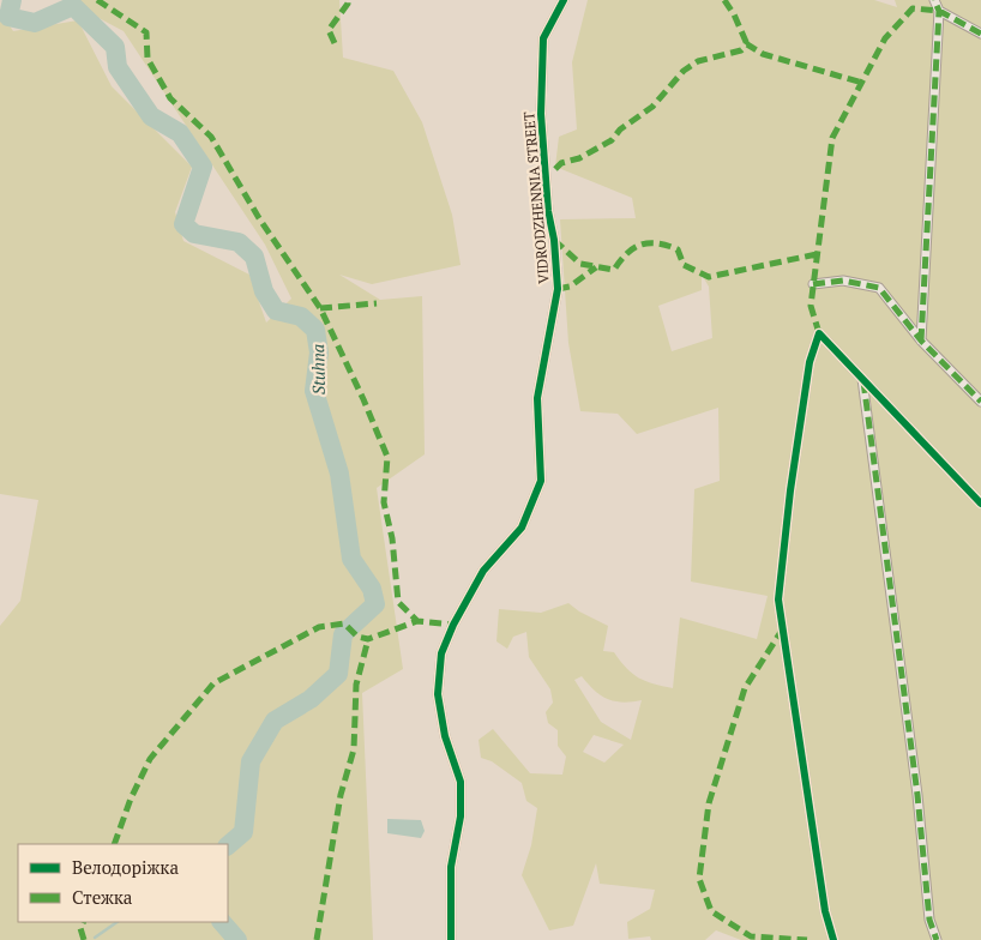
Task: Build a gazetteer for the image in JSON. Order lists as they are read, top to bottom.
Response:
{
  "streets": {
    "street": ["VIDRODZHENNIA STREET"]
  },
  "water": ["Stuhna"],
  "legend": ["Велодоріжка", "Стежка"]
}
